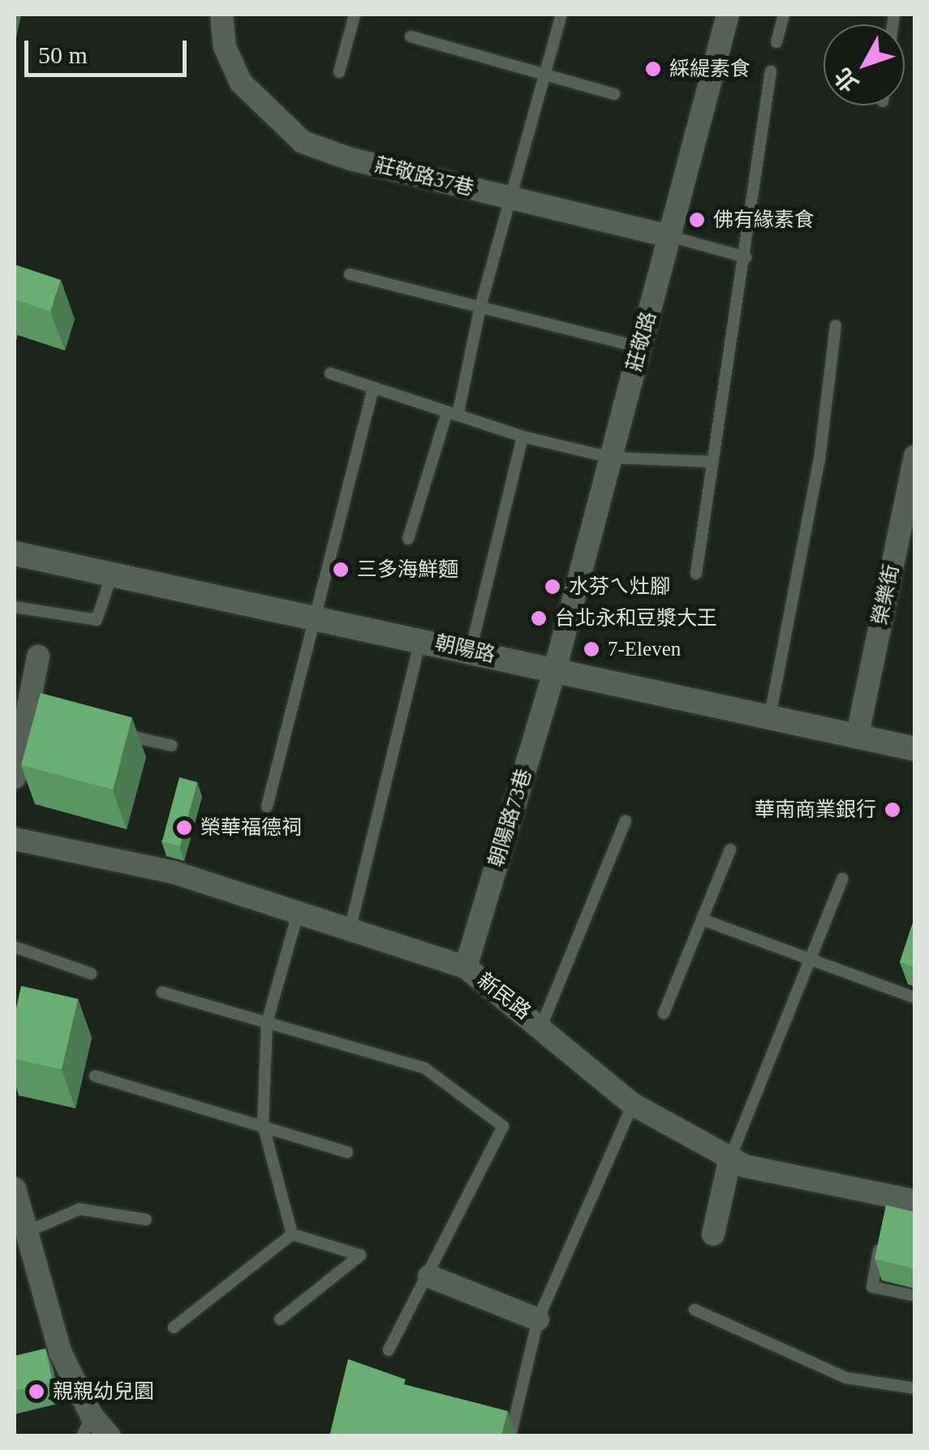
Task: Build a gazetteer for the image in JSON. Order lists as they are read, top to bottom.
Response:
{
  "streets": {
    "main road": ["朝陽路"],
    "street": [
      "莊敬路37巷",
      "莊敬路",
      "榮樂街",
      "朝陽路73巷",
      "新民路"
    ]
  },
  "crossings": [
    ["莊敬路37巷", "莊敬路"],
    ["莊敬路", "朝陽路"],
    ["莊敬路", "朝陽路73巷"],
    ["榮樂街", "朝陽路"],
    ["朝陽路", "朝陽路73巷"],
    ["朝陽路73巷", "新民路"]
  ],
  "places": [
    "綵緹素食",
    "佛有緣素食",
    "三多海鮮麵",
    "水芬ㄟ灶腳",
    "台北永和豆漿大王",
    "7-Eleven",
    "華南商業銀行",
    "榮華福德祠",
    "親親幼兒園"
  ],
  "scale_bar": "50 m",
  "north": "bottom left"
}
